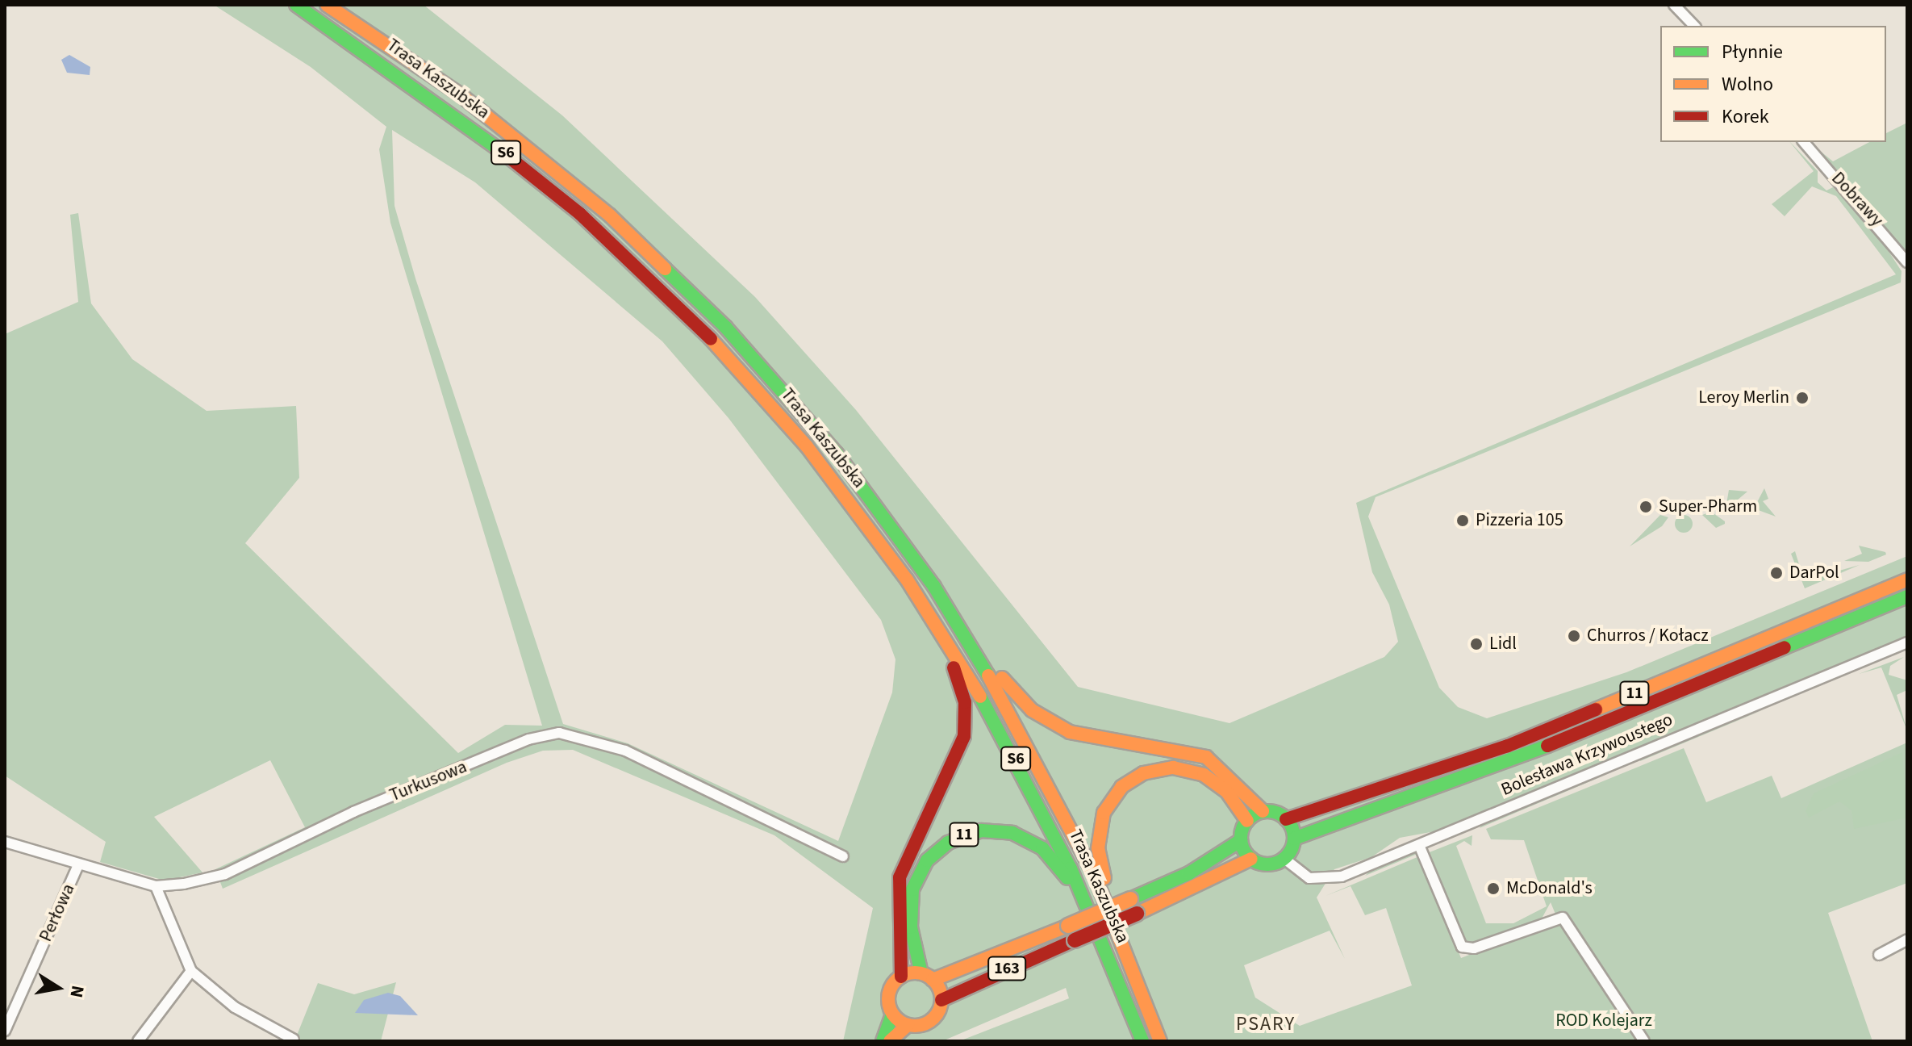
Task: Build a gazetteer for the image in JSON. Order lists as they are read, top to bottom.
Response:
{
  "streets": {
    "main road": [
      "Trasa Kaszubska",
      "S6",
      "11",
      "163"
    ],
    "street": [
      "Dobrawy",
      "Bolesława Krzywoustego",
      "Turkusowa",
      "Perłowa"
    ]
  },
  "crossings": [
    ["Trasa Kaszubska", "11"],
    ["11", "Bolesława Krzywoustego"],
    ["11", "163"],
    ["Bolesława Krzywoustego", "163"],
    ["Turkusowa", "Perłowa"]
  ],
  "districts": ["PSARY"],
  "parks": ["ROD Kolejarz"],
  "places": [
    "Leroy Merlin",
    "Super-Pharm",
    "Pizzeria 105",
    "DarPol",
    "Churros / Kołacz",
    "Lidl",
    "McDonald's"
  ],
  "legend": ["Płynnie", "Wolno", "Korek"],
  "north": "right"
}
